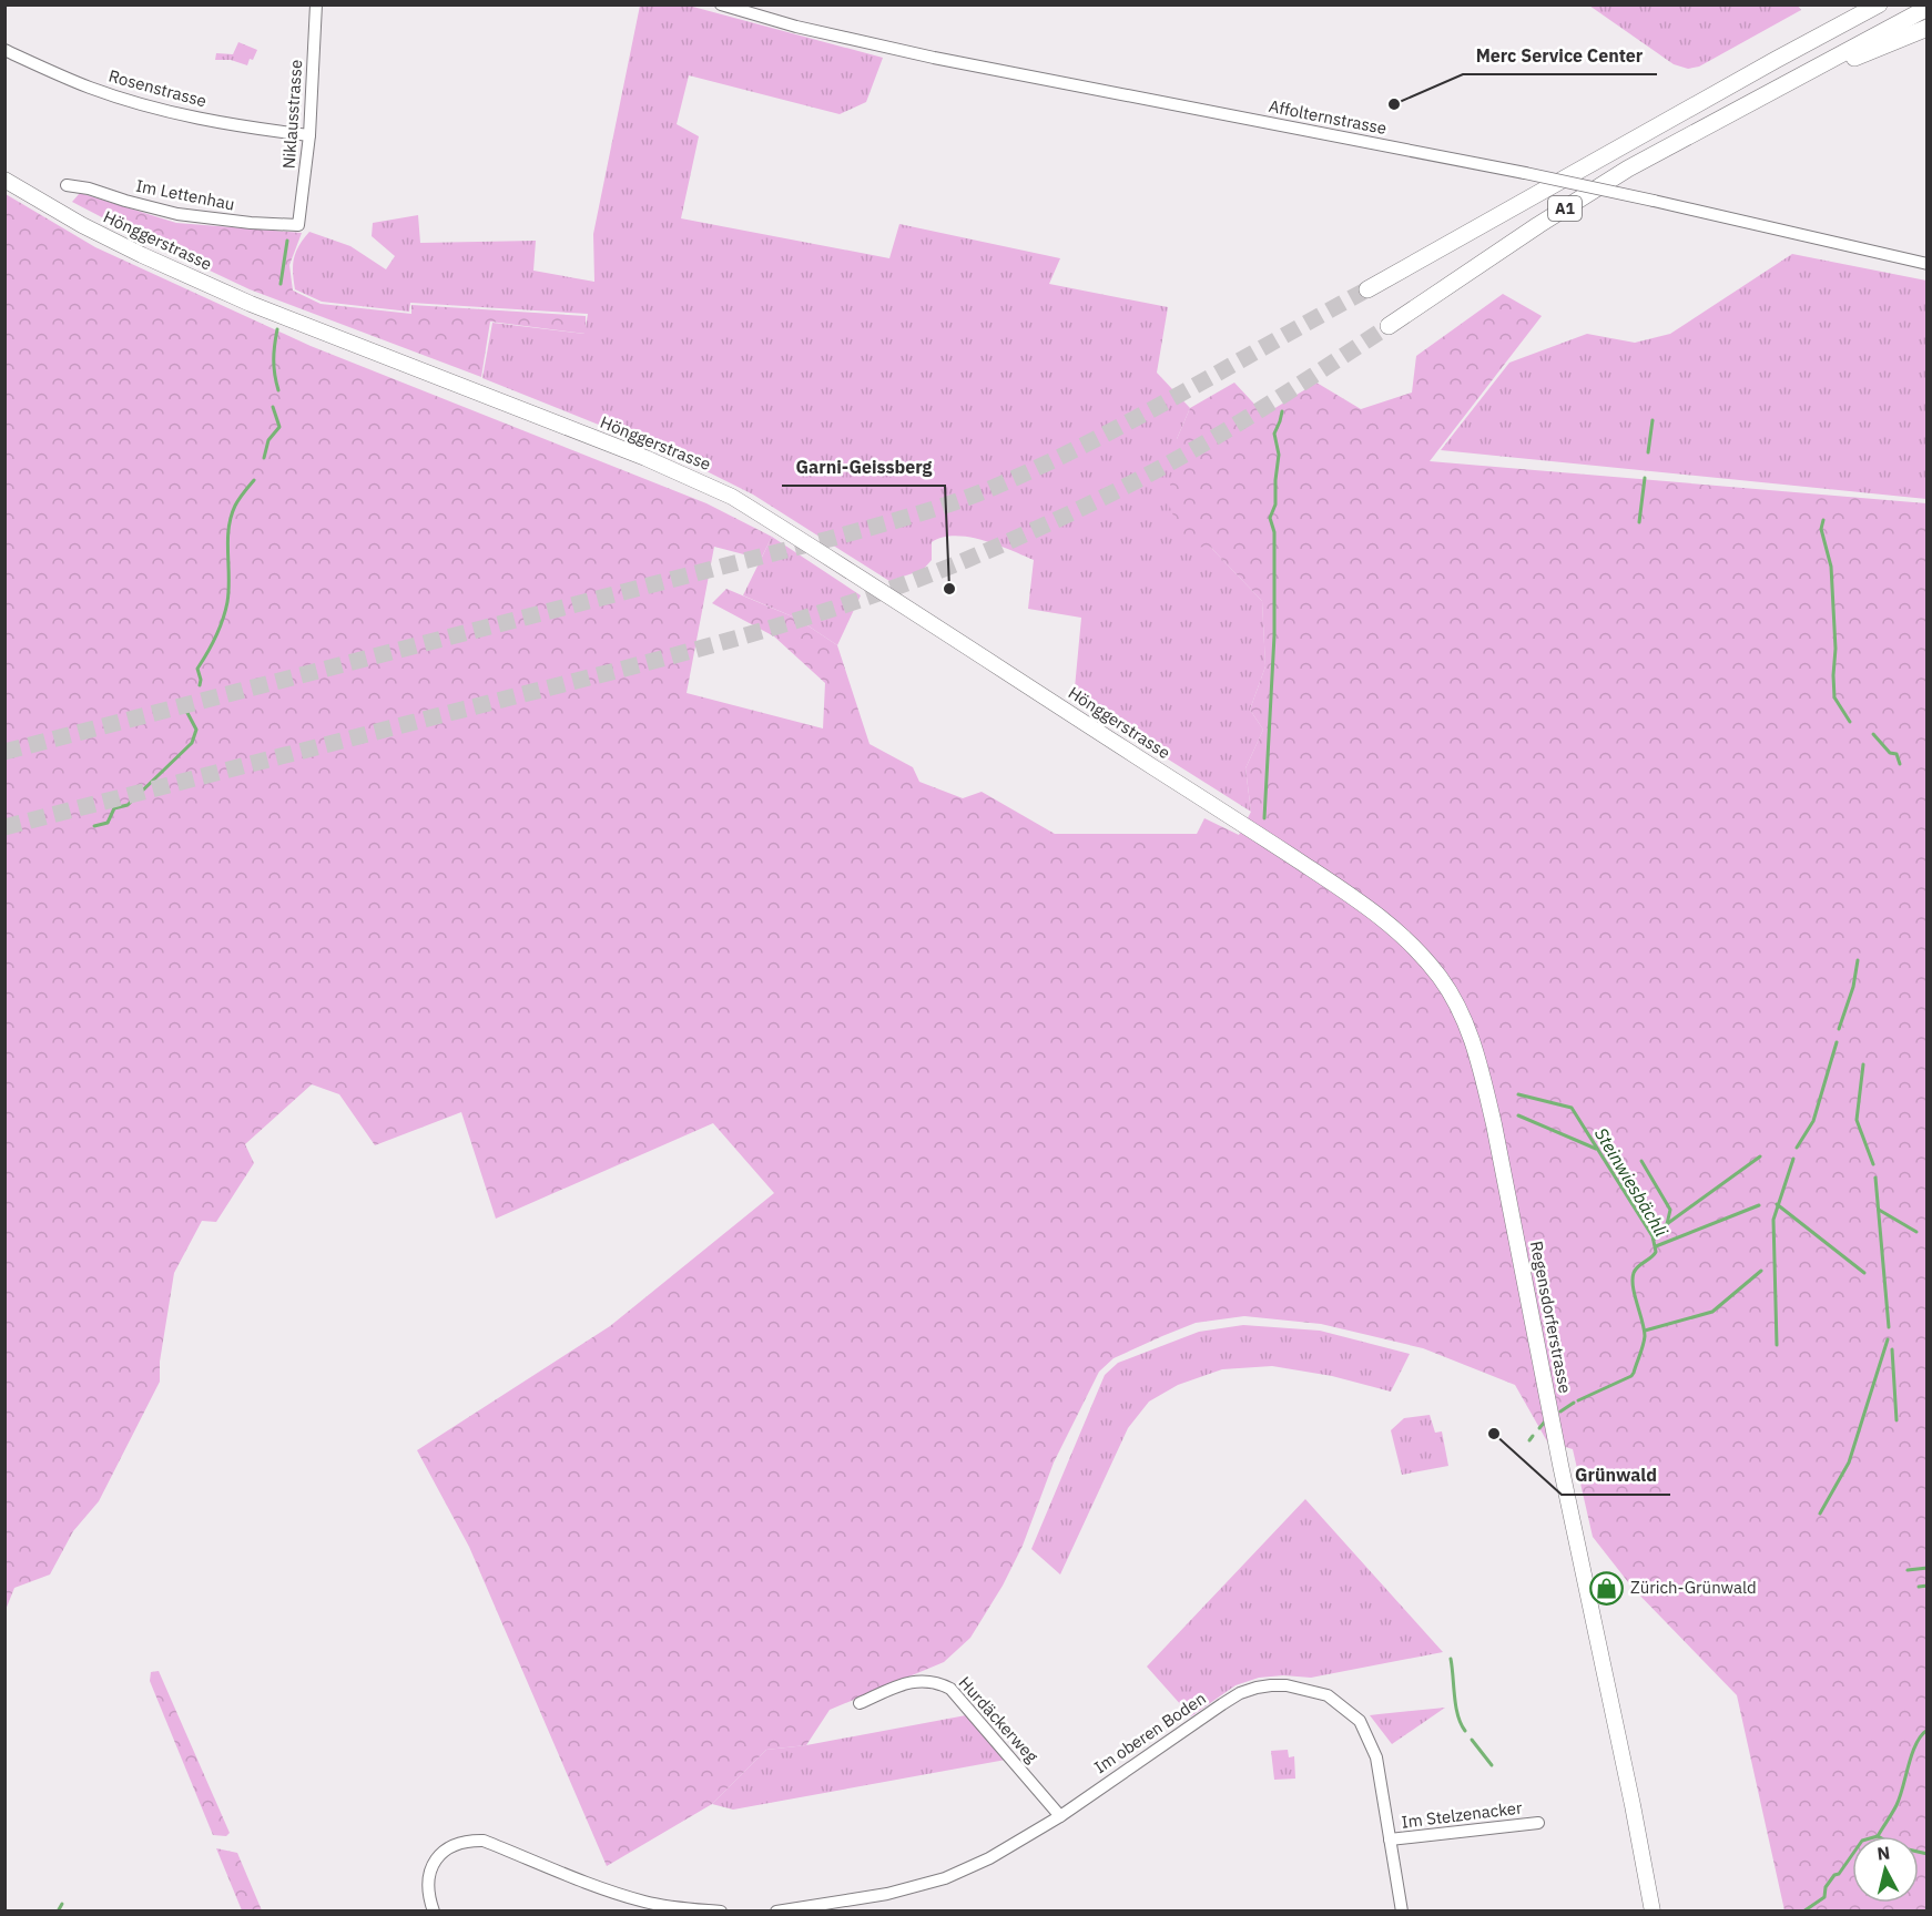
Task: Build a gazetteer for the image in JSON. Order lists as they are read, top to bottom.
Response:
{
  "streets": {
    "highway": ["A1"],
    "main road": ["Hönggerstrasse", "Regensdorferstrasse"],
    "street": [
      "Rosenstrasse",
      "Niklausstrasse",
      "Affolternstrasse",
      "Im Lettenhau",
      "Hurdäckerweg",
      "Im oberen Boden",
      "Im Stelzenacker"
    ]
  },
  "crossings": [
    ["Rosenstrasse", "Niklausstrasse"],
    ["Niklausstrasse", "Im Lettenhau"],
    ["Hönggerstrasse", "Regensdorferstrasse"],
    ["Hurdäckerweg", "Im oberen Boden"],
    ["Im oberen Boden", "Im Stelzenacker"]
  ],
  "water": ["Steinwiesbächli"],
  "places": {
    "other": ["Merc Service Center", "Garni-Geissberg", "Grünwald"],
    "shop": ["Zürich-Grünwald"]
  },
  "north": "top"
}
